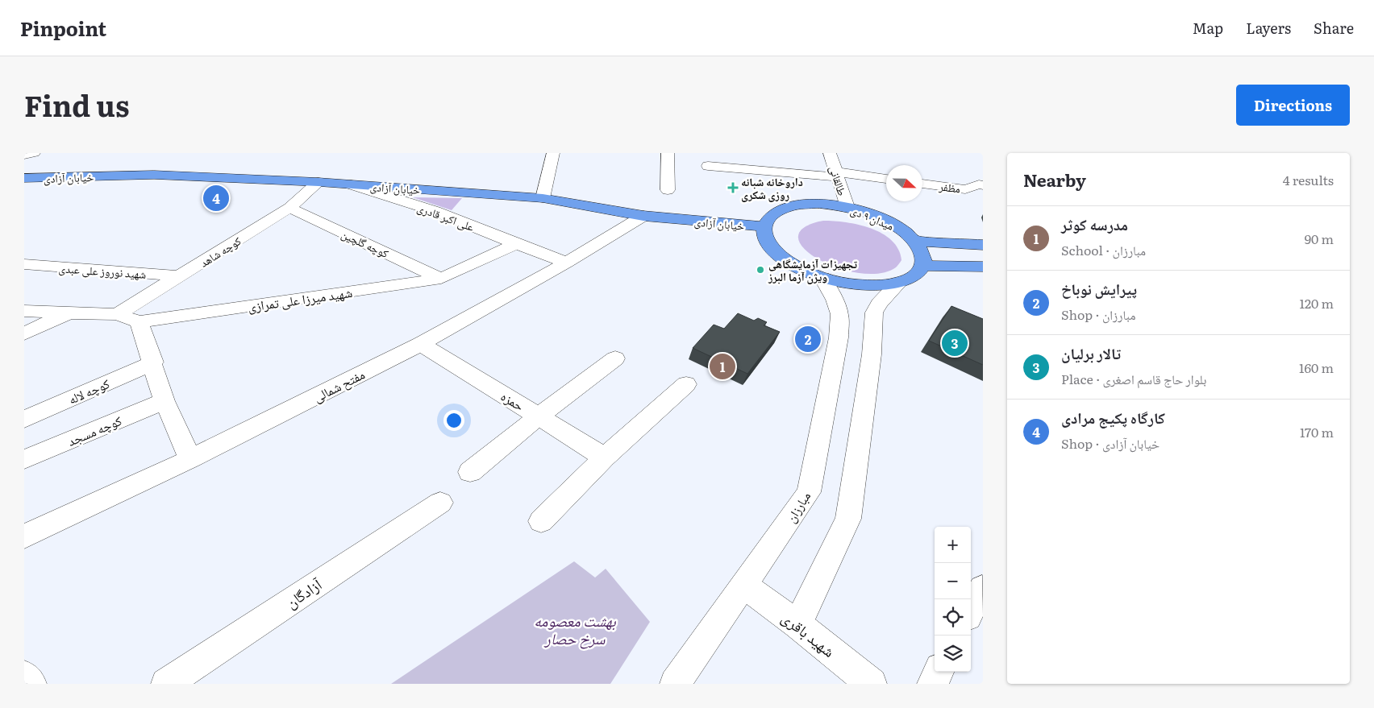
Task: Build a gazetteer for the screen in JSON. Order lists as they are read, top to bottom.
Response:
{
  "streets": {
    "main road": ["خیابان آزادی", "میدان ۹ دی"],
    "street": [
      "طالقانی",
      "مظفر",
      "علی اکبر قادری",
      "کوچه گلچین",
      "کوچه شاهد",
      "شهید نوروز علی عبدی",
      "شهید میرزا علی تمرازی",
      "مفتح شمالی",
      "کوچه لاله",
      "حمزه",
      "کوچه مسجد",
      "مبارزان",
      "آزادگان",
      "شهید باقری"
    ]
  },
  "crossings": [
    ["خیابان آزادی", "علی اکبر قادری"],
    ["خیابان آزادی", "میدان ۹ دی"],
    ["خیابان آزادی", "کوچه شاهد"],
    ["خیابان آزادی", "مفتح شمالی"],
    ["طالقانی", "میدان ۹ دی"],
    ["علی اکبر قادری", "شهید میرزا علی تمرازی"],
    ["کوچه گلچین", "کوچه شاهد"],
    ["کوچه گلچین", "شهید میرزا علی تمرازی"],
    ["کوچه شاهد", "شهید نوروز علی عبدی"],
    ["کوچه شاهد", "شهید میرزا علی تمرازی"],
    ["مفتح شمالی", "حمزه"],
    ["مبارزان", "شهید باقری"]
  ],
  "parks": ["بهشت معصومه سرخ حصار"],
  "places": {
    "health": ["داروخانه شبانه روزی شکری"],
    "other": ["تجهیزات آزمایشگاهی ویژن آزما البرز"]
  },
  "north": "right",
  "page": {
    "header": "Pinpoint",
    "nav": ["Map", "Layers", "Share"],
    "title": "Find us",
    "buttons": "Directions",
    "heading": ["Nearby", "4 results"],
    "pins": [
      "4",
      "2",
      "3",
      "1"
    ],
    "list": [
      {
        "mark": "1",
        "name": "مدرسه کوثر",
        "note": "School · مبارزان",
        "value": "90 m"
      },
      {
        "mark": "2",
        "name": "پیرایش نوباخ",
        "note": "Shop · مبارزان",
        "value": "120 m"
      },
      {
        "mark": "3",
        "name": "تالار برلیان",
        "note": "Place · بلوار حاج قاسم اصغری",
        "value": "160 m"
      },
      {
        "mark": "4",
        "name": "کارگاه پکیج مرادی",
        "note": "Shop · خیابان آزادی",
        "value": "170 m"
      }
    ],
    "map_buttons": ["+", "−"]
  }
}
